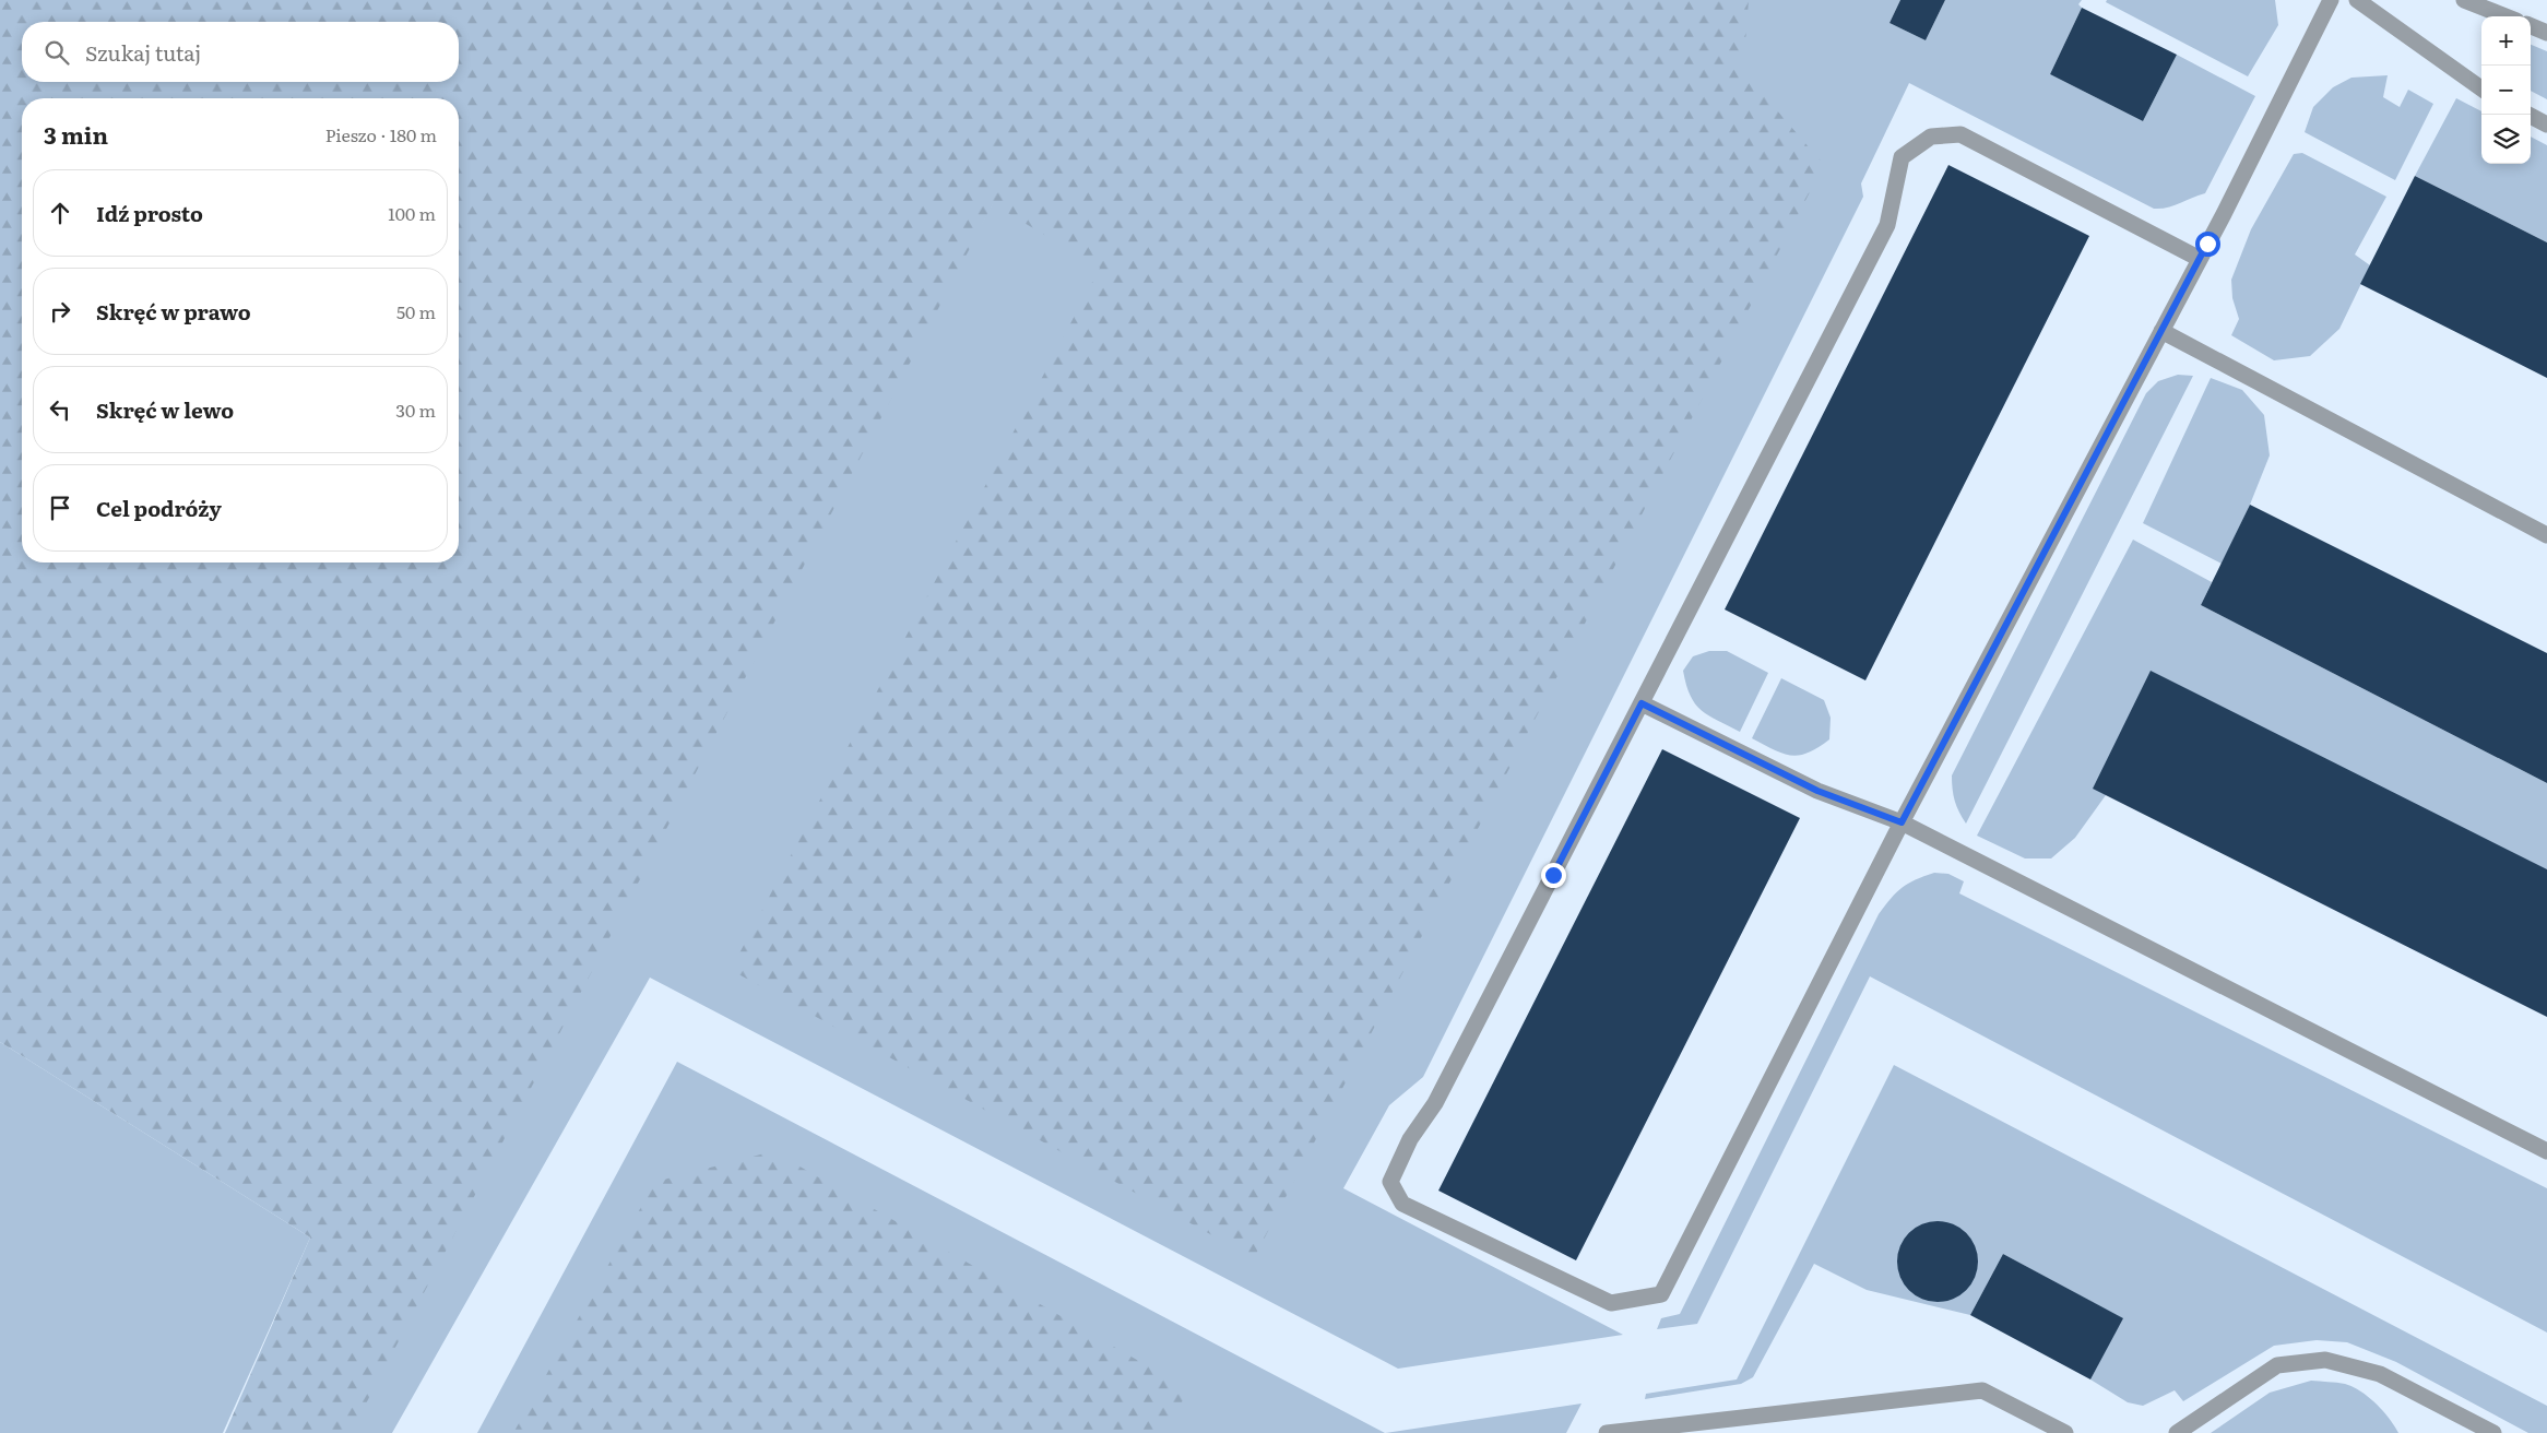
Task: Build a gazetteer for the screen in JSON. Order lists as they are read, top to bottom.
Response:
{
  "page": {
    "map_buttons": ["+", "−"],
    "search": "Szukaj tutaj",
    "heading": ["3 min", "Pieszo · 180 m"],
    "list": [
      ["Idź prosto", "100 m"],
      ["Skręć w prawo", "50 m"],
      ["Skręć w lewo", "30 m"],
      "Cel podróży"
    ]
  }
}
